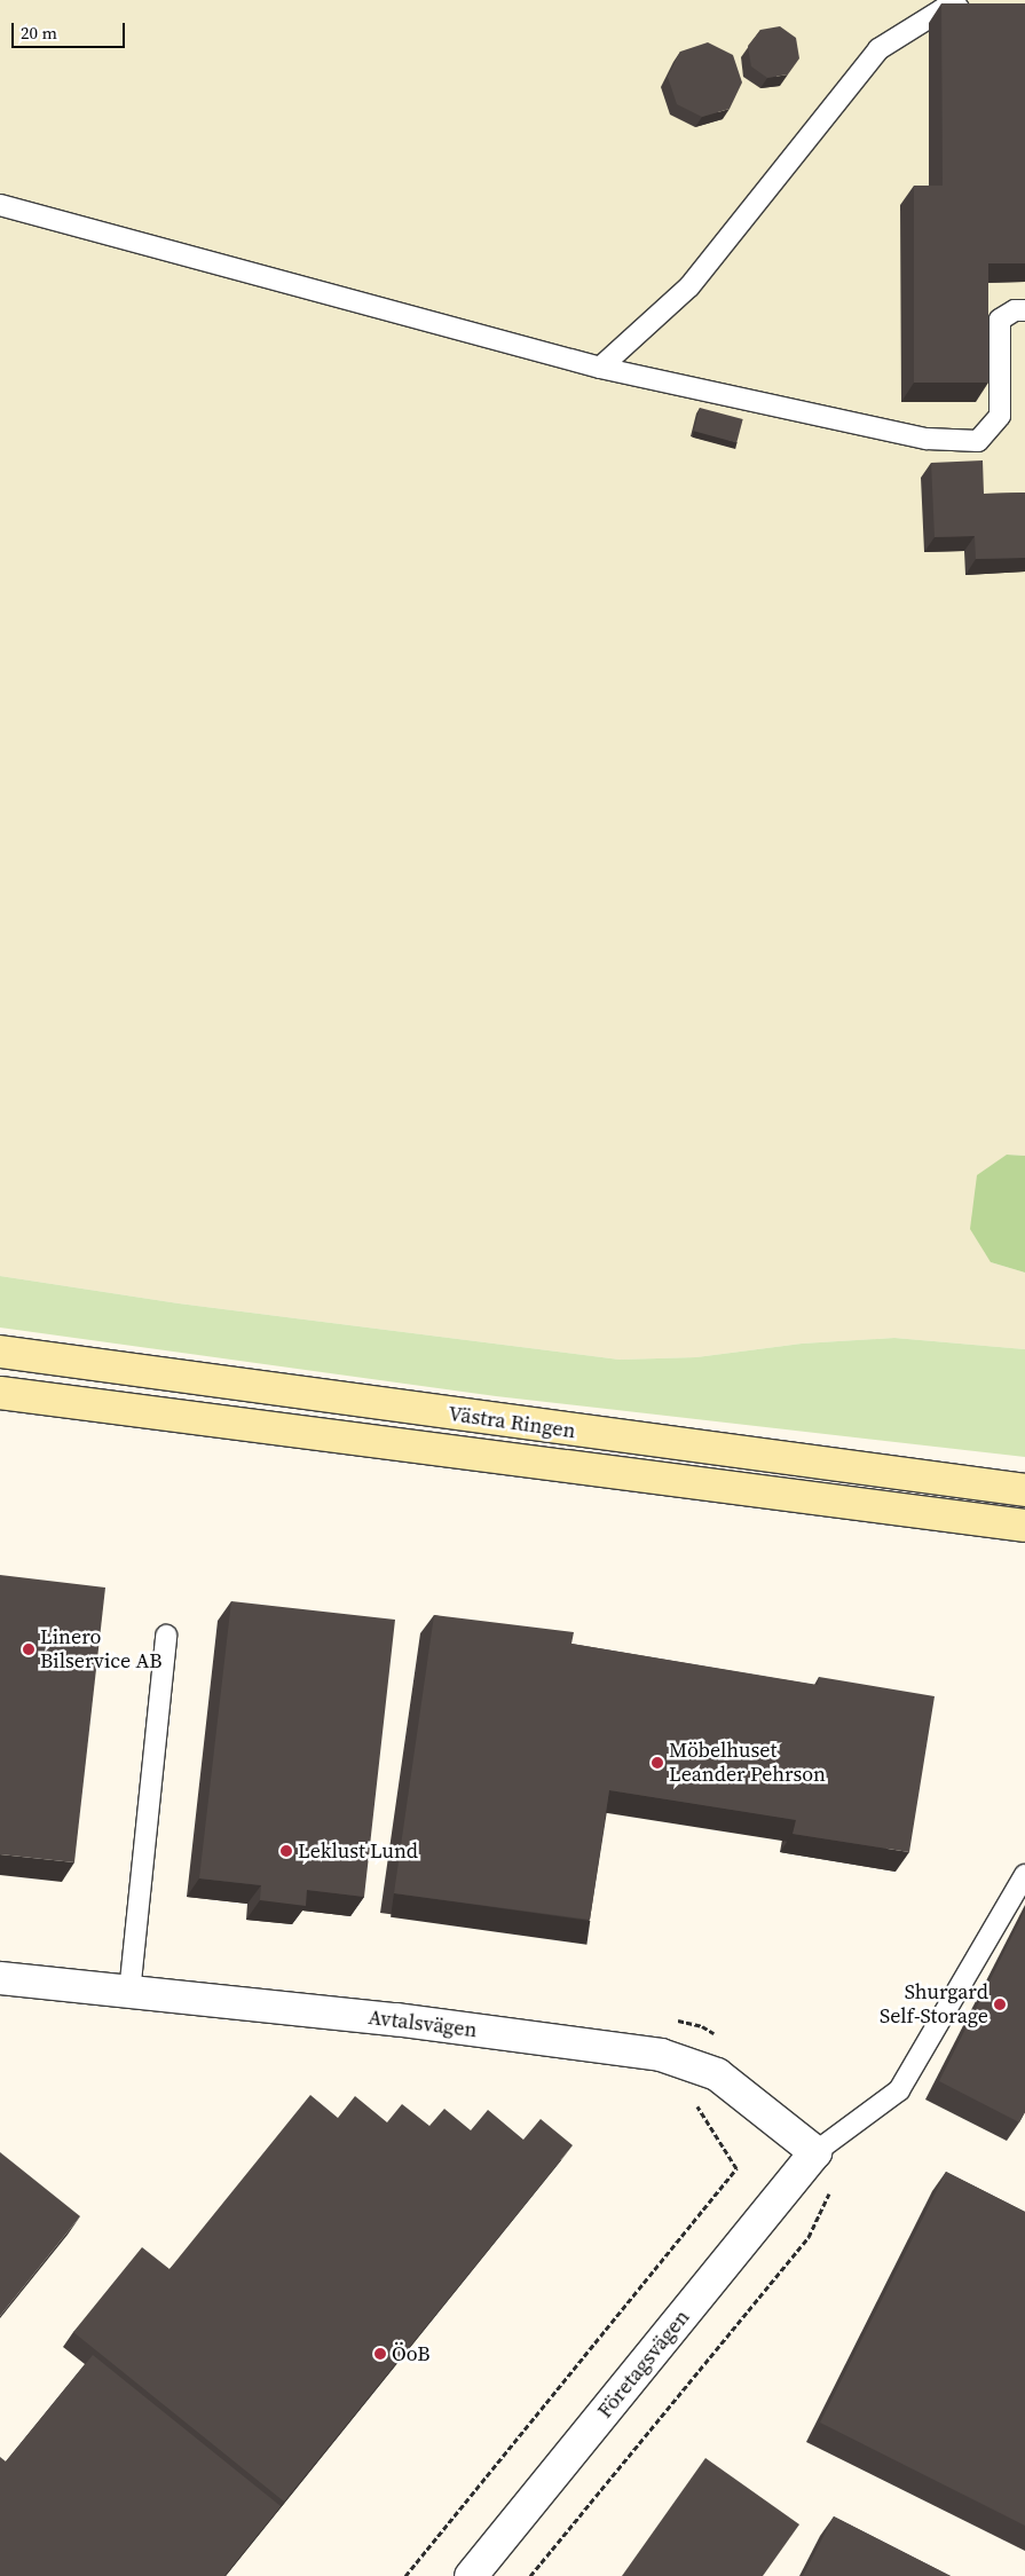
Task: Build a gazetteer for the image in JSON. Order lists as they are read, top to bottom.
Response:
{
  "streets": {
    "main road": ["Västra Ringen"],
    "street": ["Avtalsvägen", "Företagsvägen"]
  },
  "crossings": [
    ["Avtalsvägen", "Företagsvägen"]
  ],
  "places": [
    "Linero Bilservice AB",
    "Möbelhuset Leander Pehrson",
    "Leklust Lund",
    "Shurgard Self-Storage",
    "ÖoB"
  ],
  "scale_bar": "20 m"
}
